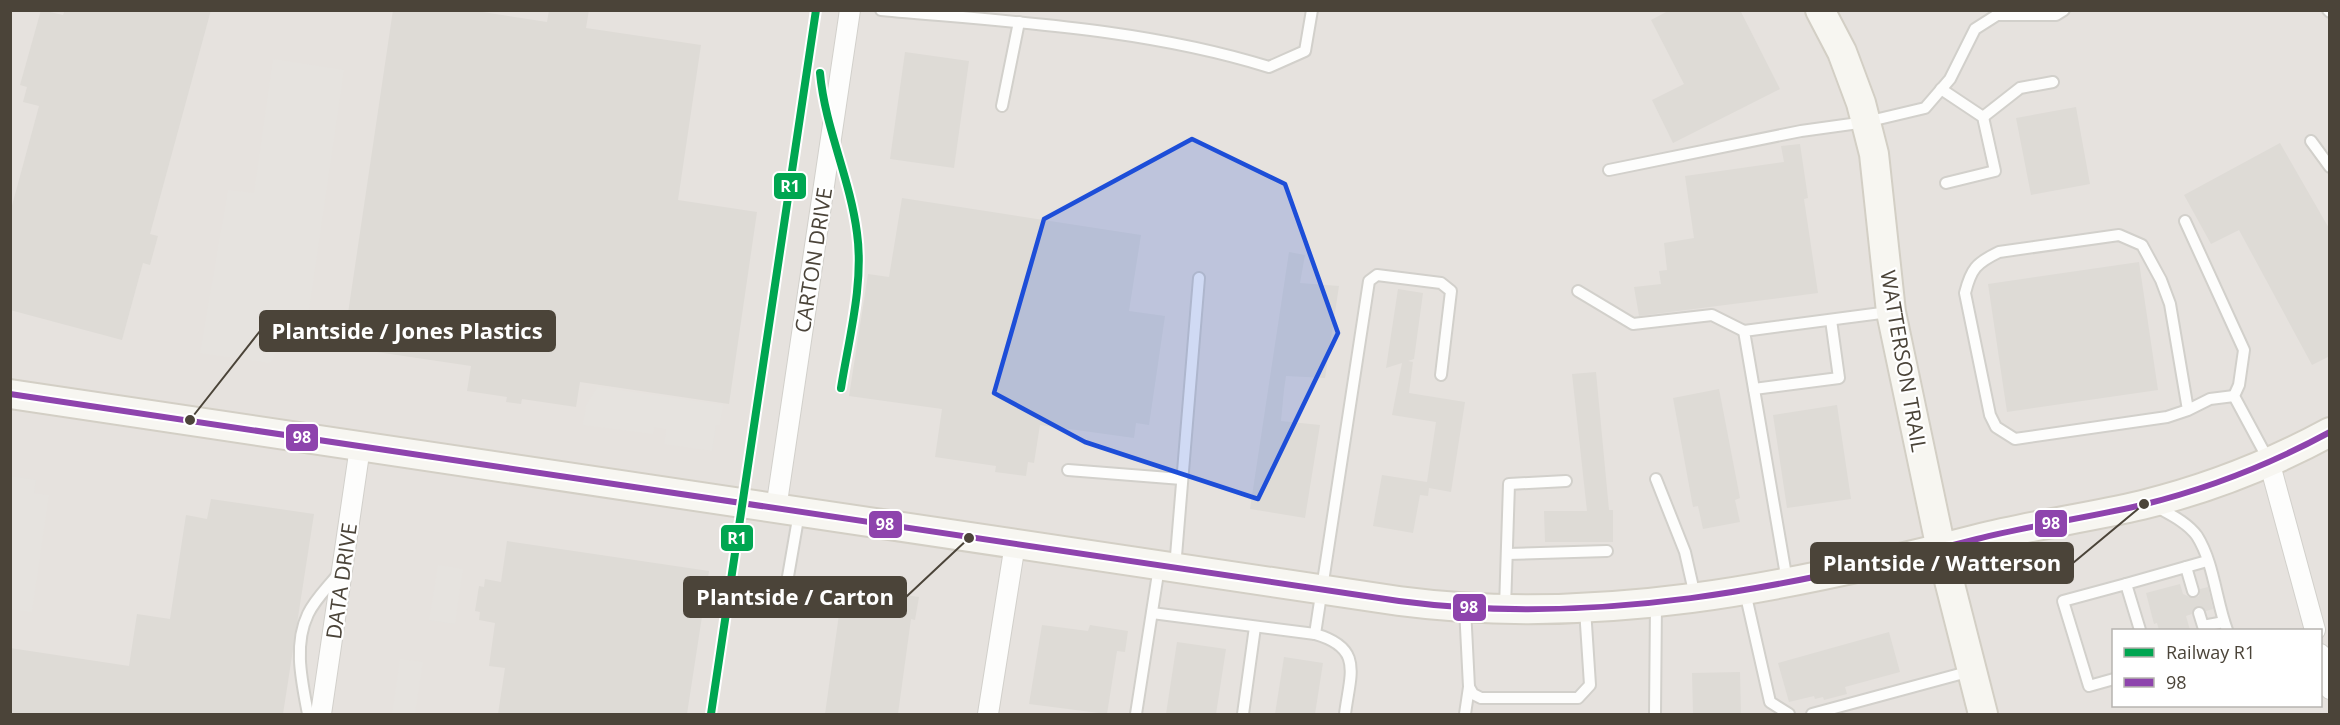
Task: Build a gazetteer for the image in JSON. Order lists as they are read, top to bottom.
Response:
{
  "streets": {
    "street": ["CARTON DRIVE", "WATTERSON TRAIL", "DATA DRIVE"]
  },
  "places": ["Plantside / Jones Plastics", "Plantside / Watterson", "Plantside / Carton"],
  "lines": ["rail line R1", "transit line 98"],
  "legend": ["Railway R1", "98"]
}
